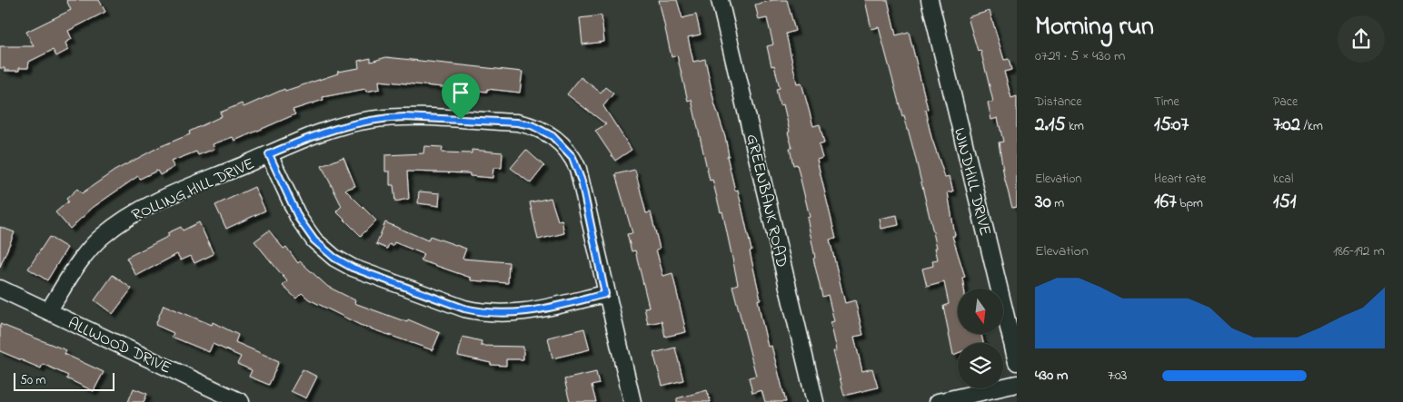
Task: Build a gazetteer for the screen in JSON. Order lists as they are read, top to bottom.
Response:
{
  "streets": {
    "street": [
      "WINDHILL DRIVE",
      "ROLLING HILL DRIVE",
      "GREENBANK ROAD",
      "ALLWOOD DRIVE"
    ]
  },
  "crossings": [
    ["ROLLING HILL DRIVE", "ALLWOOD DRIVE"]
  ],
  "scale_bar": "50 m",
  "north": "bottom",
  "page": {
    "heading": ["Morning run", "07:29 · 5 × 430 m"],
    "stats": [
      ["Distance", "2.15 km"],
      ["Time", "15:07"],
      ["Pace", "7:02 /km"],
      ["Elevation", "30 m"],
      ["Heart rate", "167 bpm"],
      ["kcal", "151"]
    ],
    "chart": ["Elevation", "186–192 m"],
    "list": [
      {
        "name": "430 m",
        "note": "7:03"
      }
    ],
    "scale": "50 m"
  }
}
